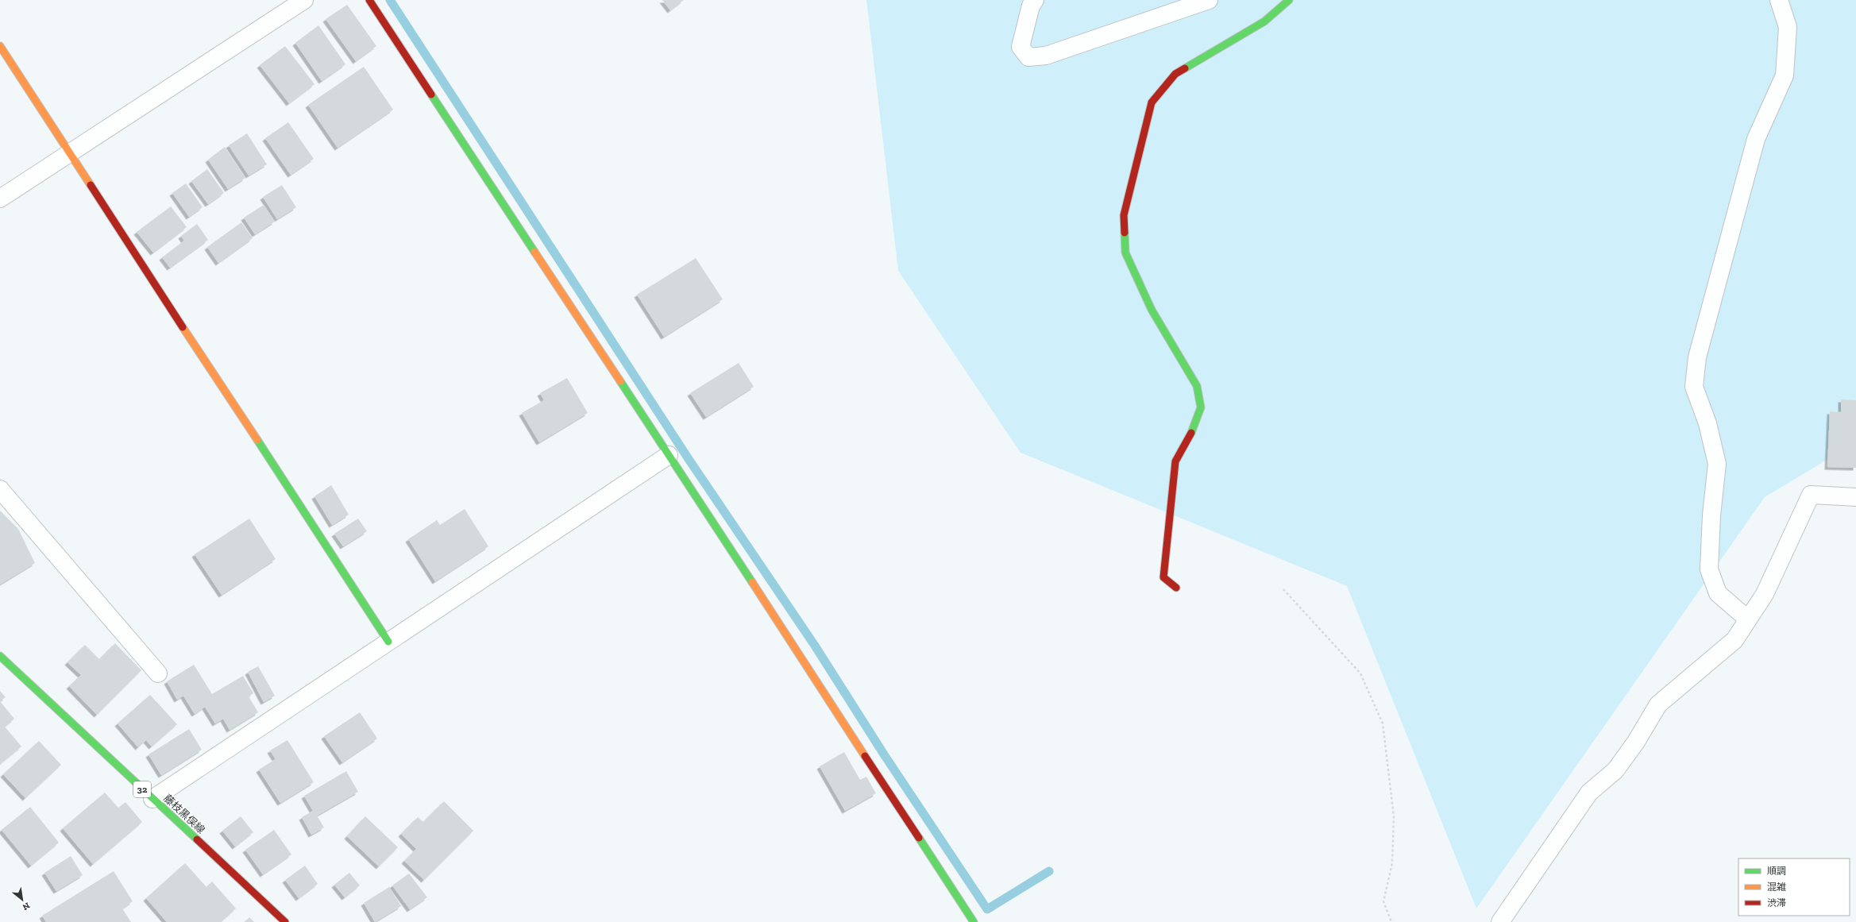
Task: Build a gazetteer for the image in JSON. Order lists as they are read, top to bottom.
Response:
{
  "streets": {
    "street": ["32", "藤枝黒俣線"]
  },
  "legend": ["順調", "混雑", "渋滞"],
  "north": "bottom right"
}
